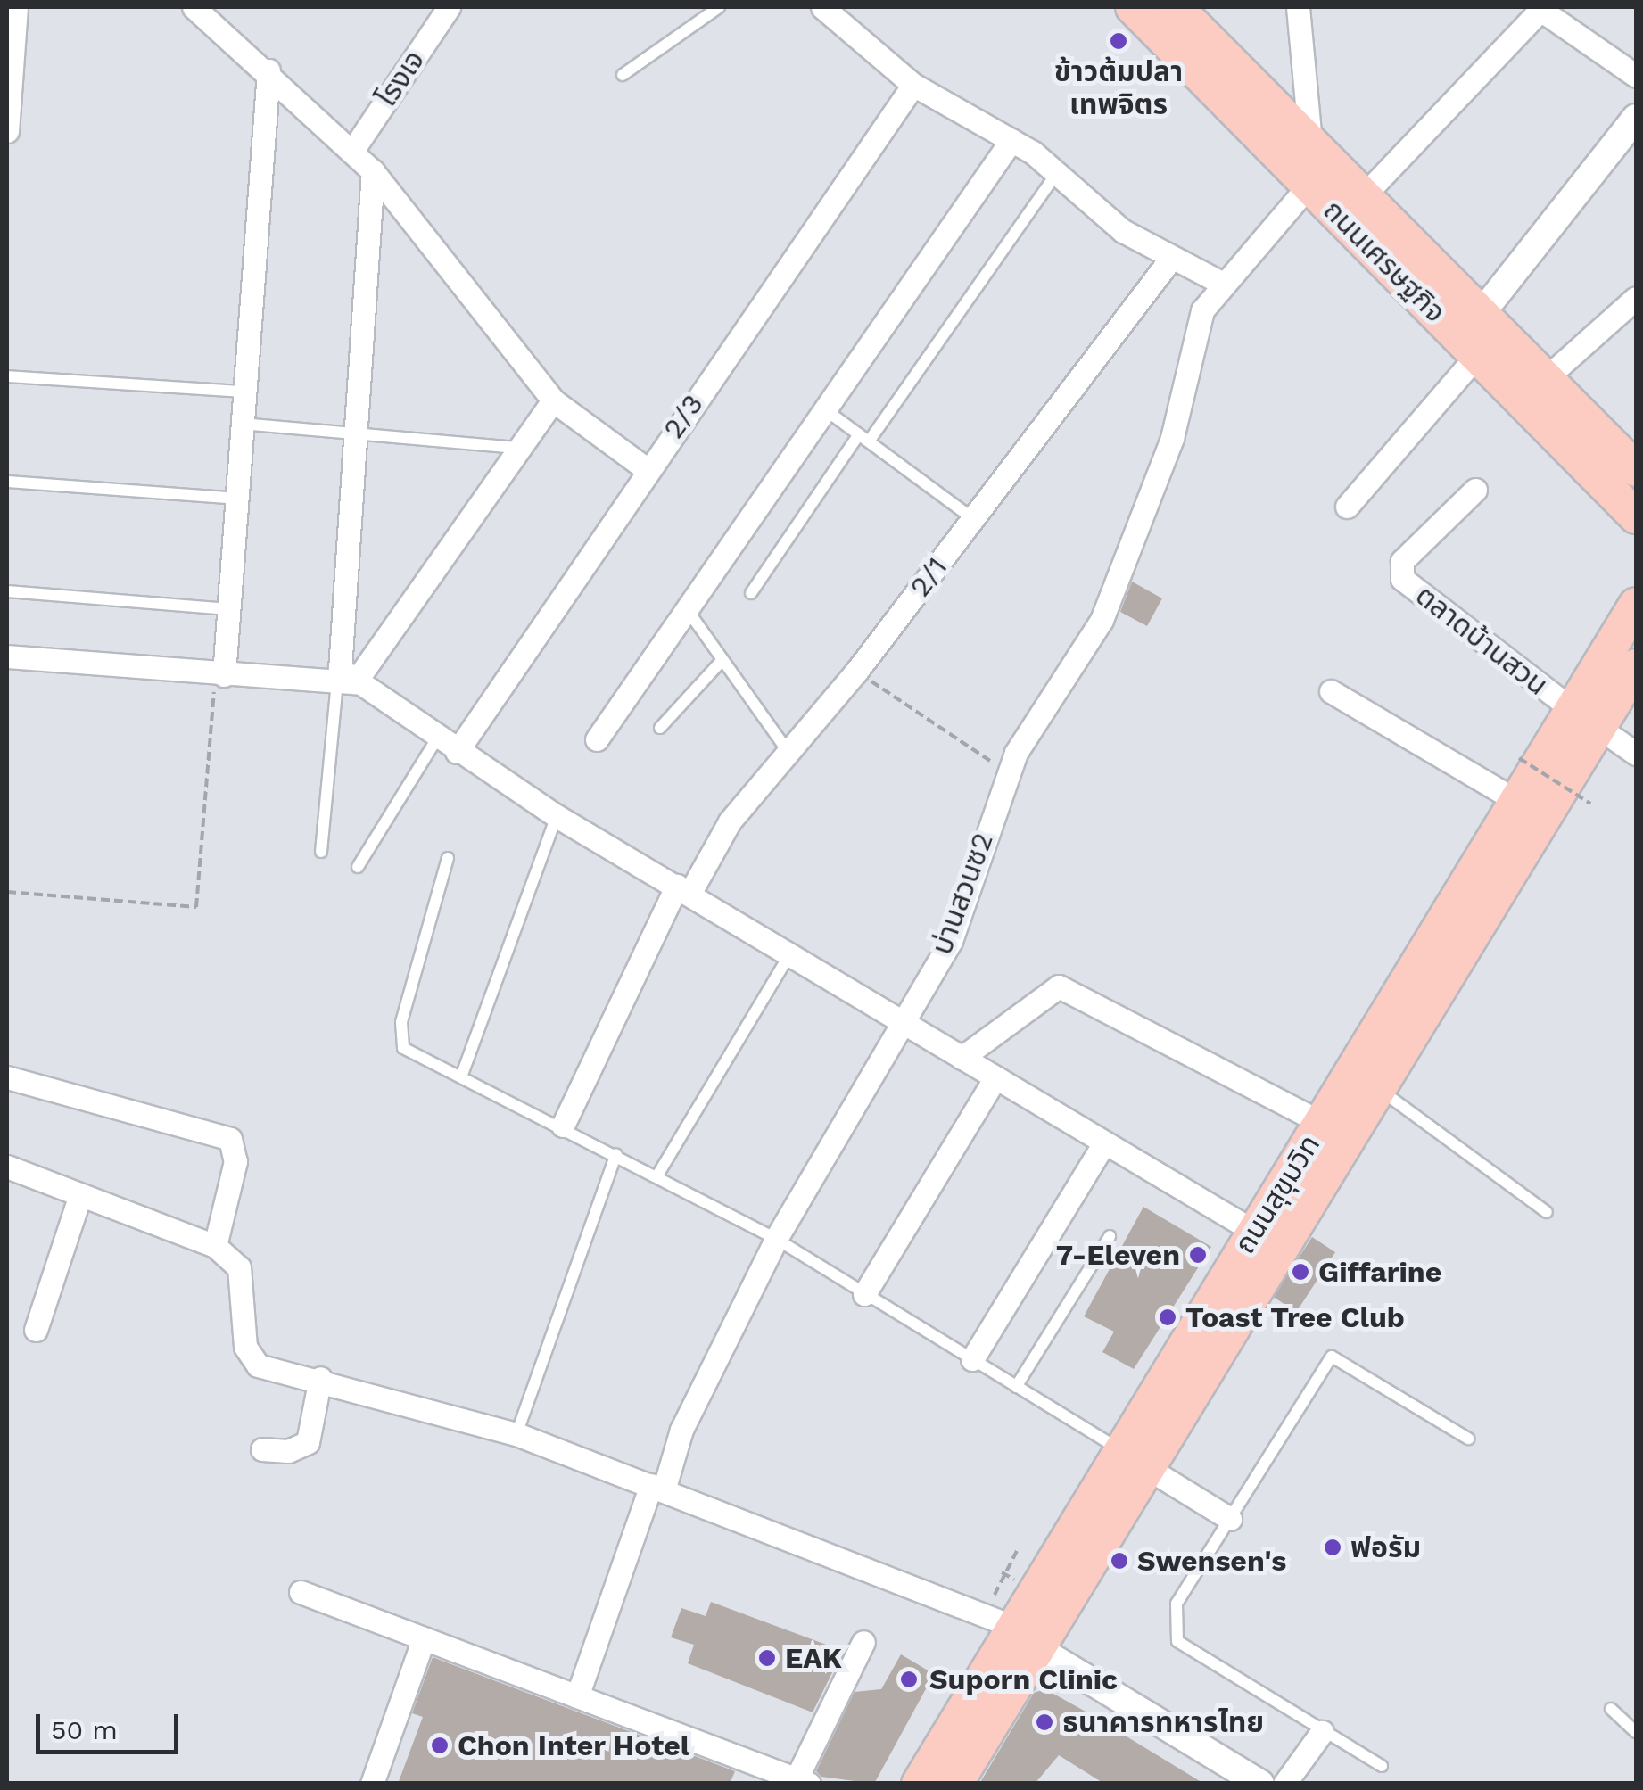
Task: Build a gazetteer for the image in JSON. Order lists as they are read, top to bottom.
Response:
{
  "streets": {
    "main road": ["ถนนเศรษฐกิจ", "ถนนสุขุมวิท"],
    "street": [
      "โรงเจ",
      "2/3",
      "2/1",
      "ตลาดบ้านสวน",
      "บ่านสวนซ2"
    ]
  },
  "crossings": [
    ["ถนนเศรษฐกิจ", "บ่านสวนซ2"],
    ["ตลาดบ้านสวน", "ถนนสุขุมวิท"]
  ],
  "places": [
    "ข้าวต้มปลา เทพจิตร",
    "7-Eleven",
    "Giffarine",
    "Toast Tree Club",
    "ฟอรัม",
    "Swensen's",
    "EAK",
    "Suporn Clinic",
    "ธนาคารทหารไทย",
    "Chon Inter Hotel"
  ],
  "scale_bar": "50 m"
}
